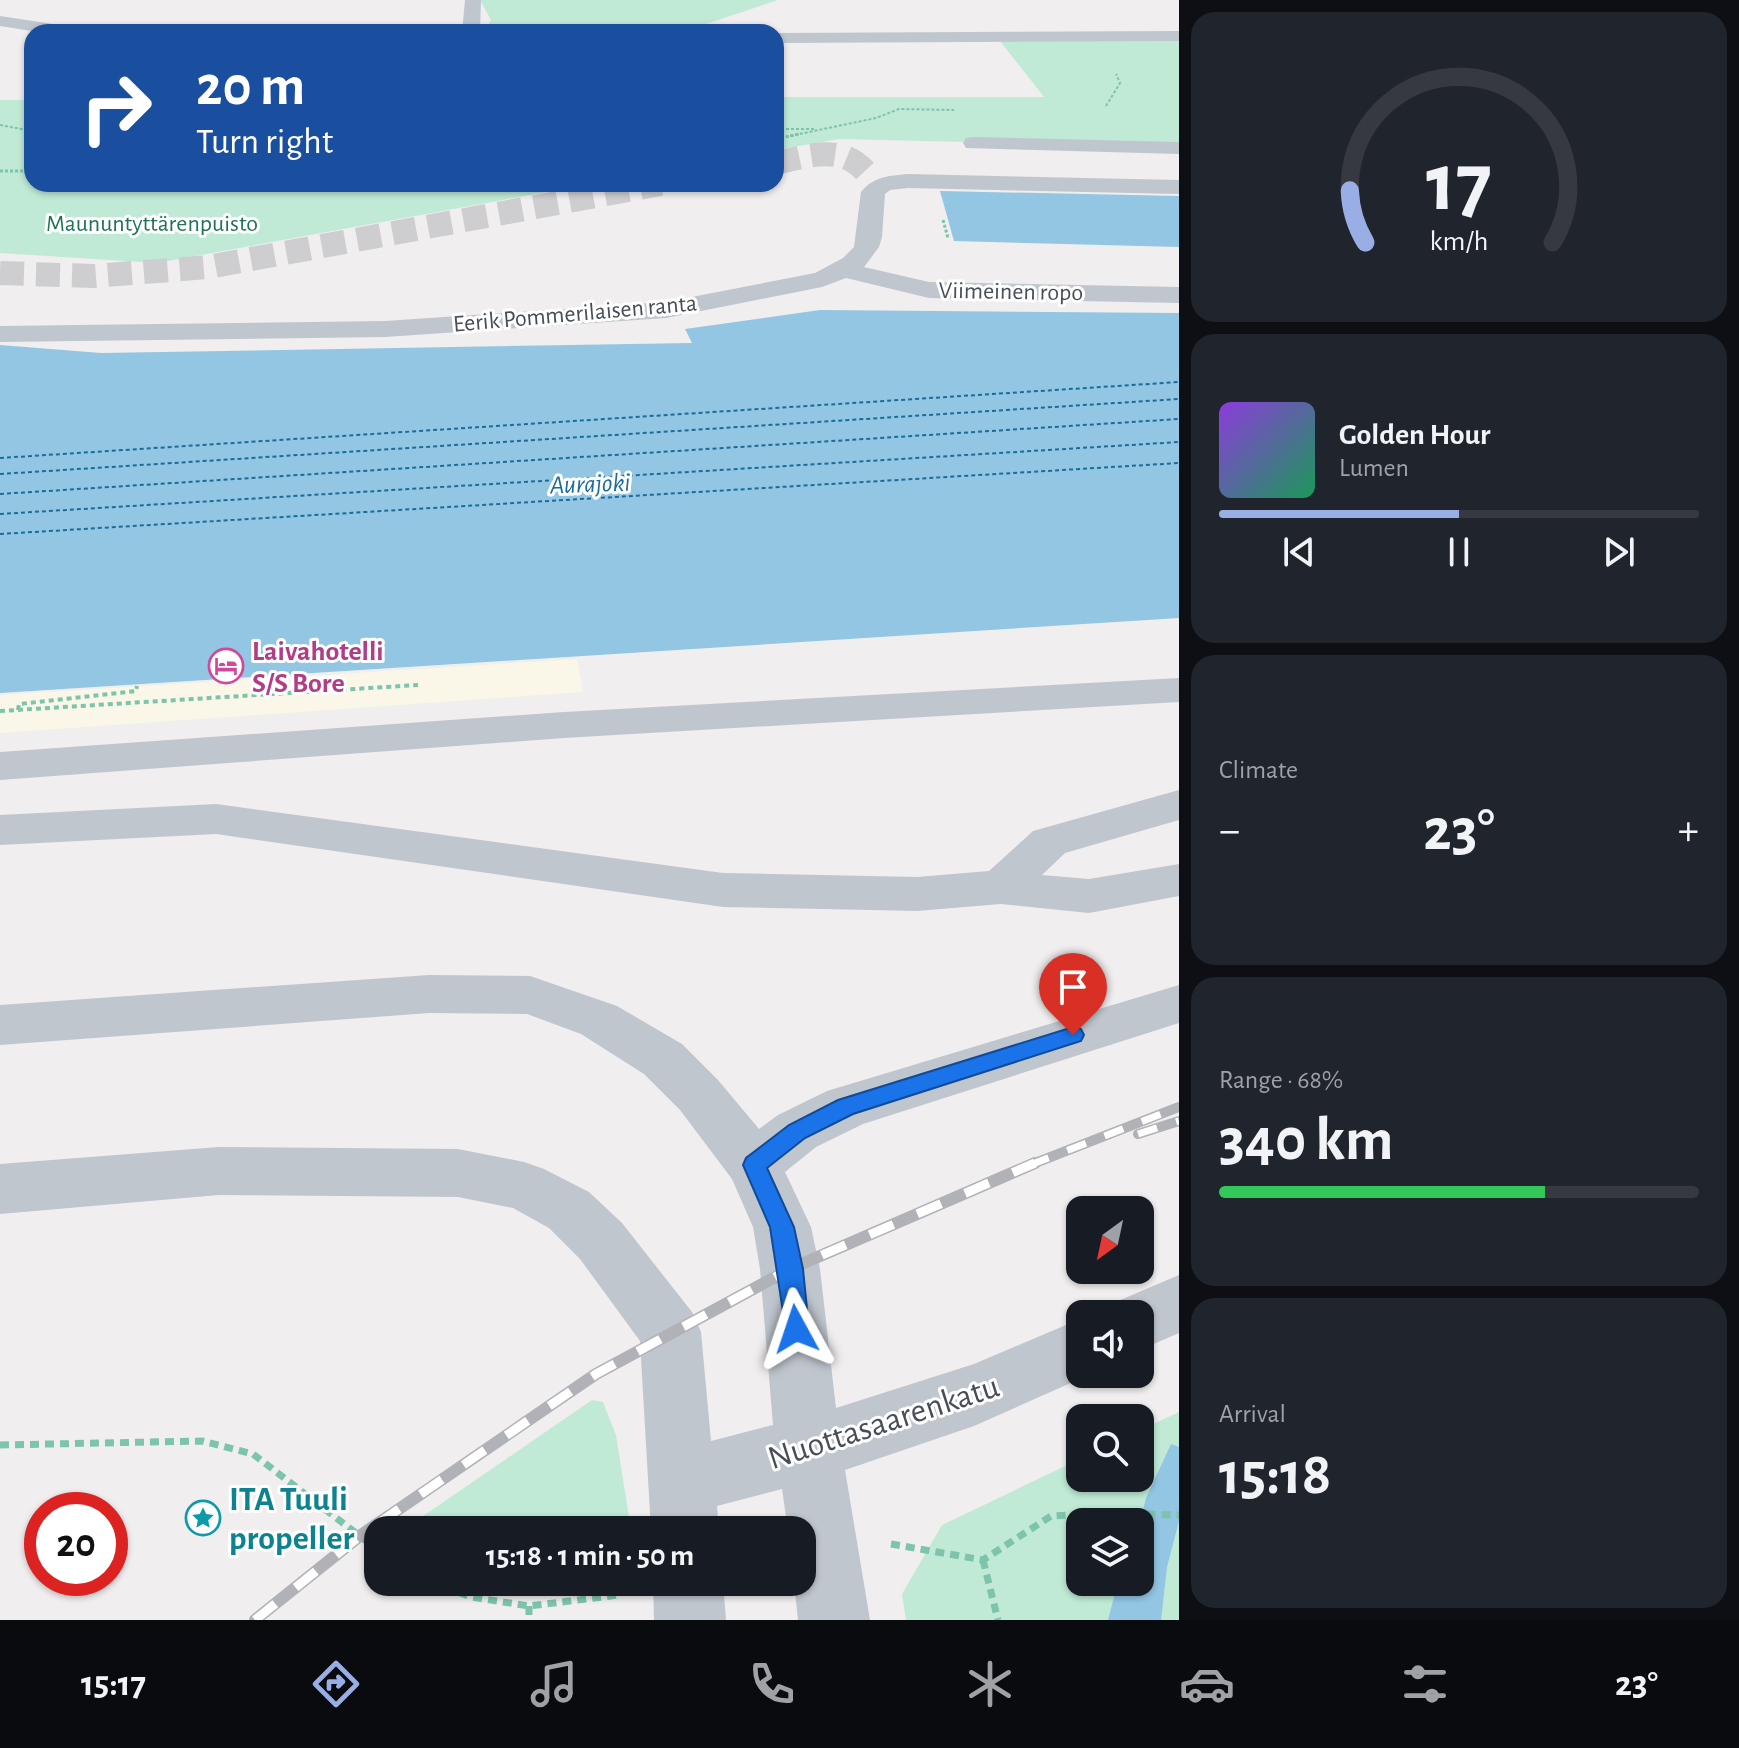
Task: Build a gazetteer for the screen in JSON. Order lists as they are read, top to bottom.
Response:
{
  "streets": {
    "street": ["Viimeinen ropo", "Eerik Pommerilaisen ranta", "Nuottasaarenkatu"]
  },
  "crossings": [
    ["Viimeinen ropo", "Eerik Pommerilaisen ranta"]
  ],
  "water": ["Aurajoki"],
  "parks": ["Maununtyttärenpuisto"],
  "places": {
    "hotel": ["Laivahotelli S/S Bore"],
    "place": ["ITA Tuuli propeller"]
  },
  "north": "bottom left",
  "page": {
    "turn": ["20 m", "Turn right"],
    "song": ["Golden Hour", "Lumen"],
    "tile": [
      "Climate",
      ["Range · 68%", "340 km"],
      ["Arrival", "15:18"]
    ],
    "heat": ["−", "23°", "+"],
    "limit": "20",
    "trip": "15:18 · 1 min · 50 m",
    "tabs": ["15:17", "23°"],
    "gauge": ["17", "km/h"]
  }
}
